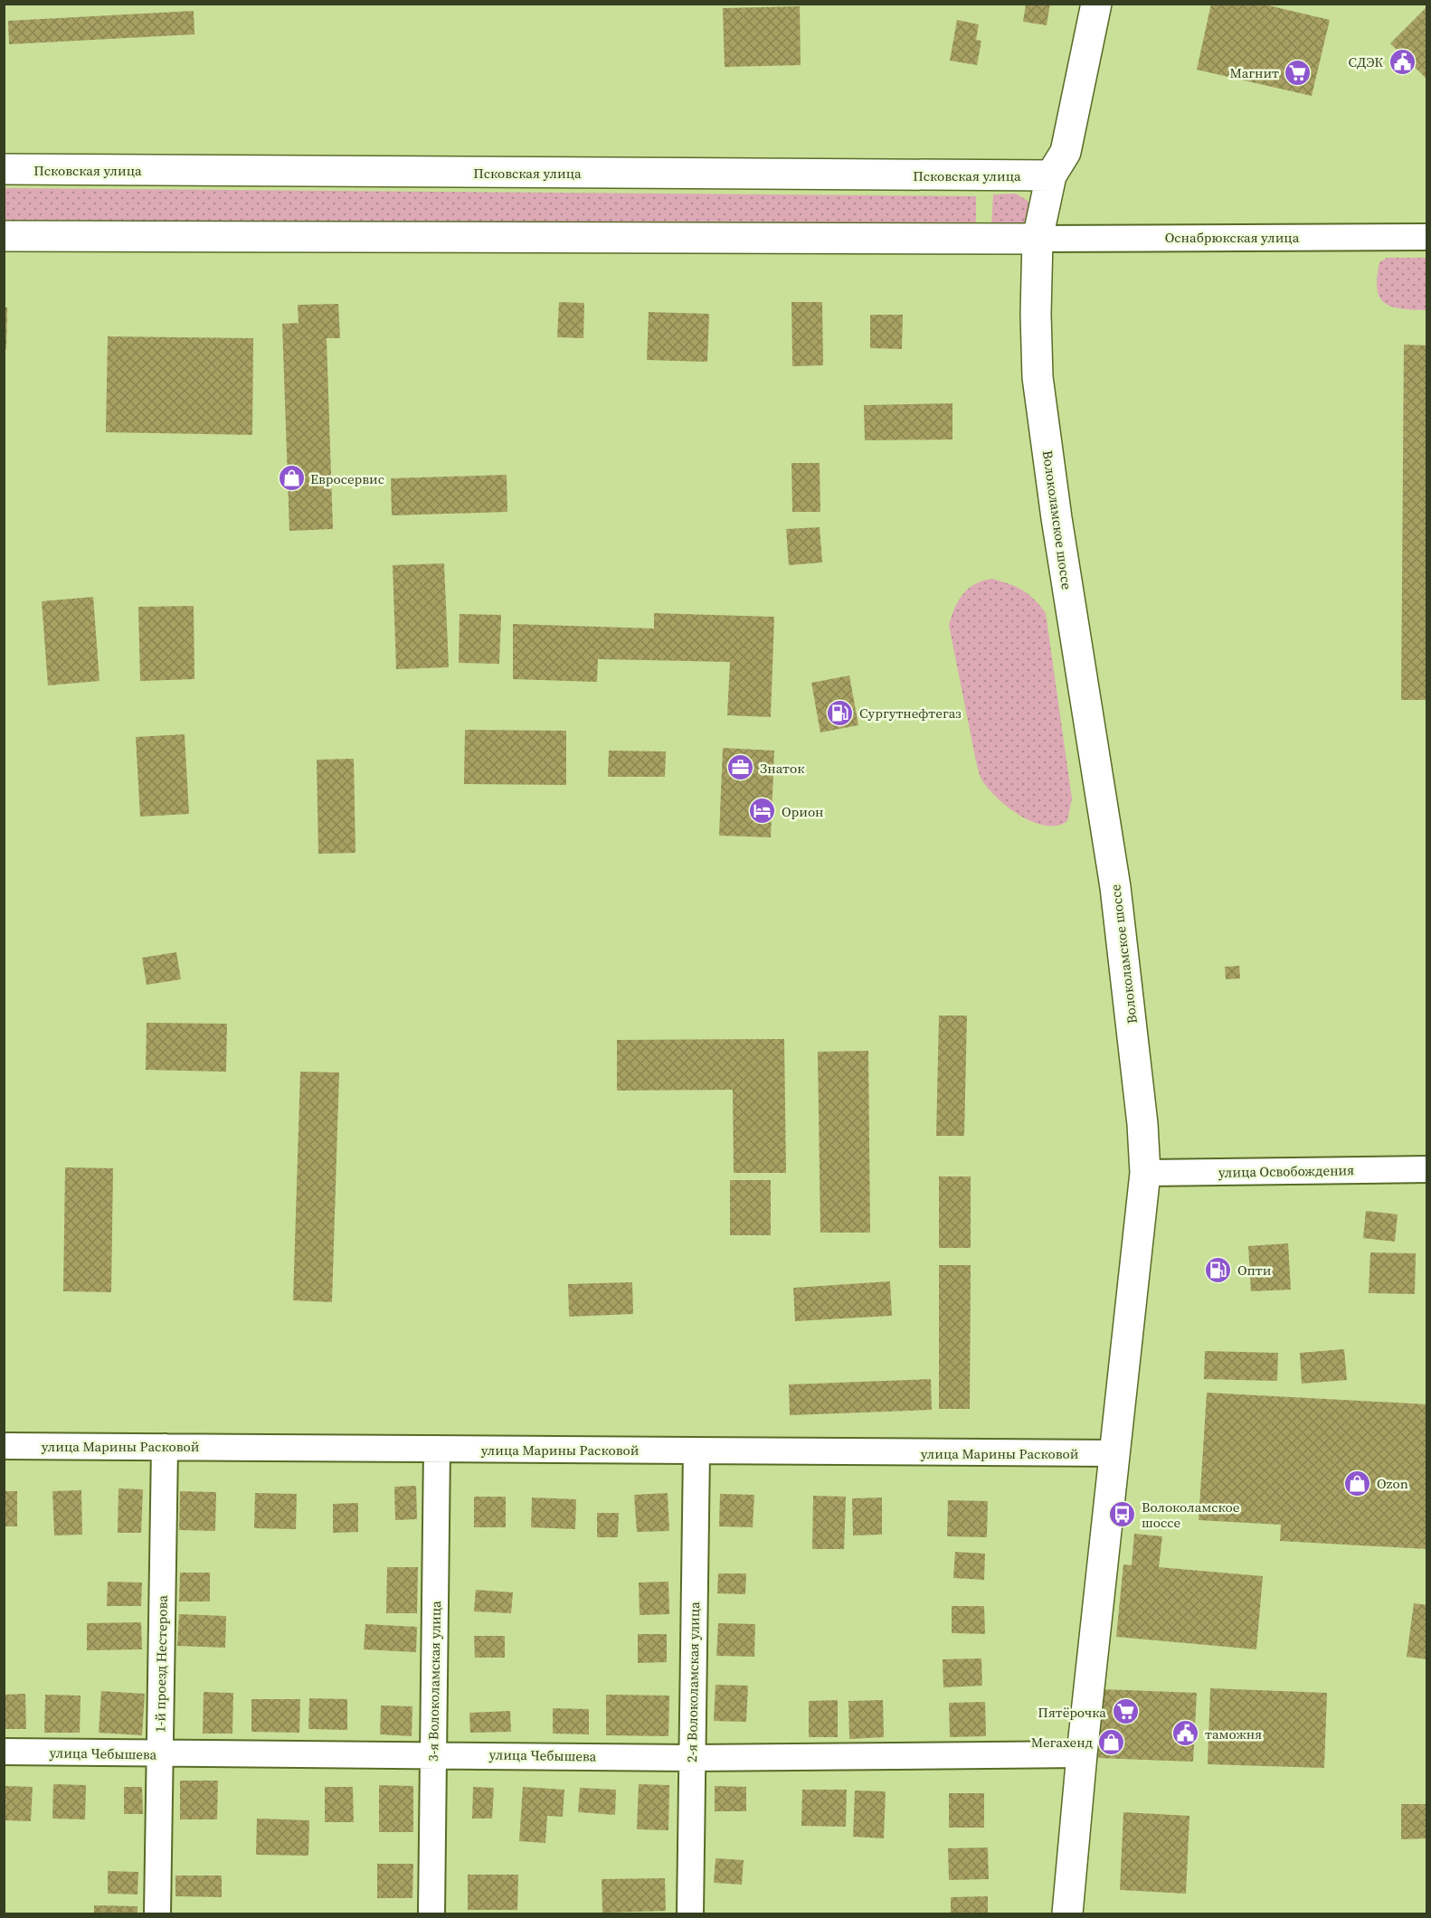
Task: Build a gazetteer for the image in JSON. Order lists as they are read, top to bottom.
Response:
{
  "streets": {
    "main road": ["Псковская улица", "Волоколамское шоссе"],
    "street": [
      "Оснабрюкская улица",
      "улица Освобождения",
      "улица Марины Расковой",
      "1-й проезд Нестерова",
      "3-я Волоколамская улица",
      "2-я Волоколамская улица",
      "улица Чебышева"
    ]
  },
  "crossings": [
    ["Псковская улица", "Волоколамское шоссе"],
    ["Оснабрюкская улица", "Волоколамское шоссе"],
    ["Волоколамское шоссе", "улица Освобождения"],
    ["Волоколамское шоссе", "улица Марины Расковой"],
    ["Волоколамское шоссе", "улица Чебышева"],
    ["улица Марины Расковой", "1-й проезд Нестерова"],
    ["улица Марины Расковой", "3-я Волоколамская улица"],
    ["улица Марины Расковой", "2-я Волоколамская улица"],
    ["1-й проезд Нестерова", "улица Чебышева"],
    ["3-я Волоколамская улица", "улица Чебышева"],
    ["2-я Волоколамская улица", "улица Чебышева"]
  ],
  "places": {
    "public building": ["СДЭК", "таможня"],
    "supermarket": ["Магнит", "Пятёрочка"],
    "shop": ["Евросервис", "Ozon", "Мегахенд"],
    "fuel station": ["Сургутнефтегаз", "Опти"],
    "office": ["Знаток"],
    "hotel": ["Орион"],
    "bus stop": ["Волоколамское шоссе"]
  }
}
